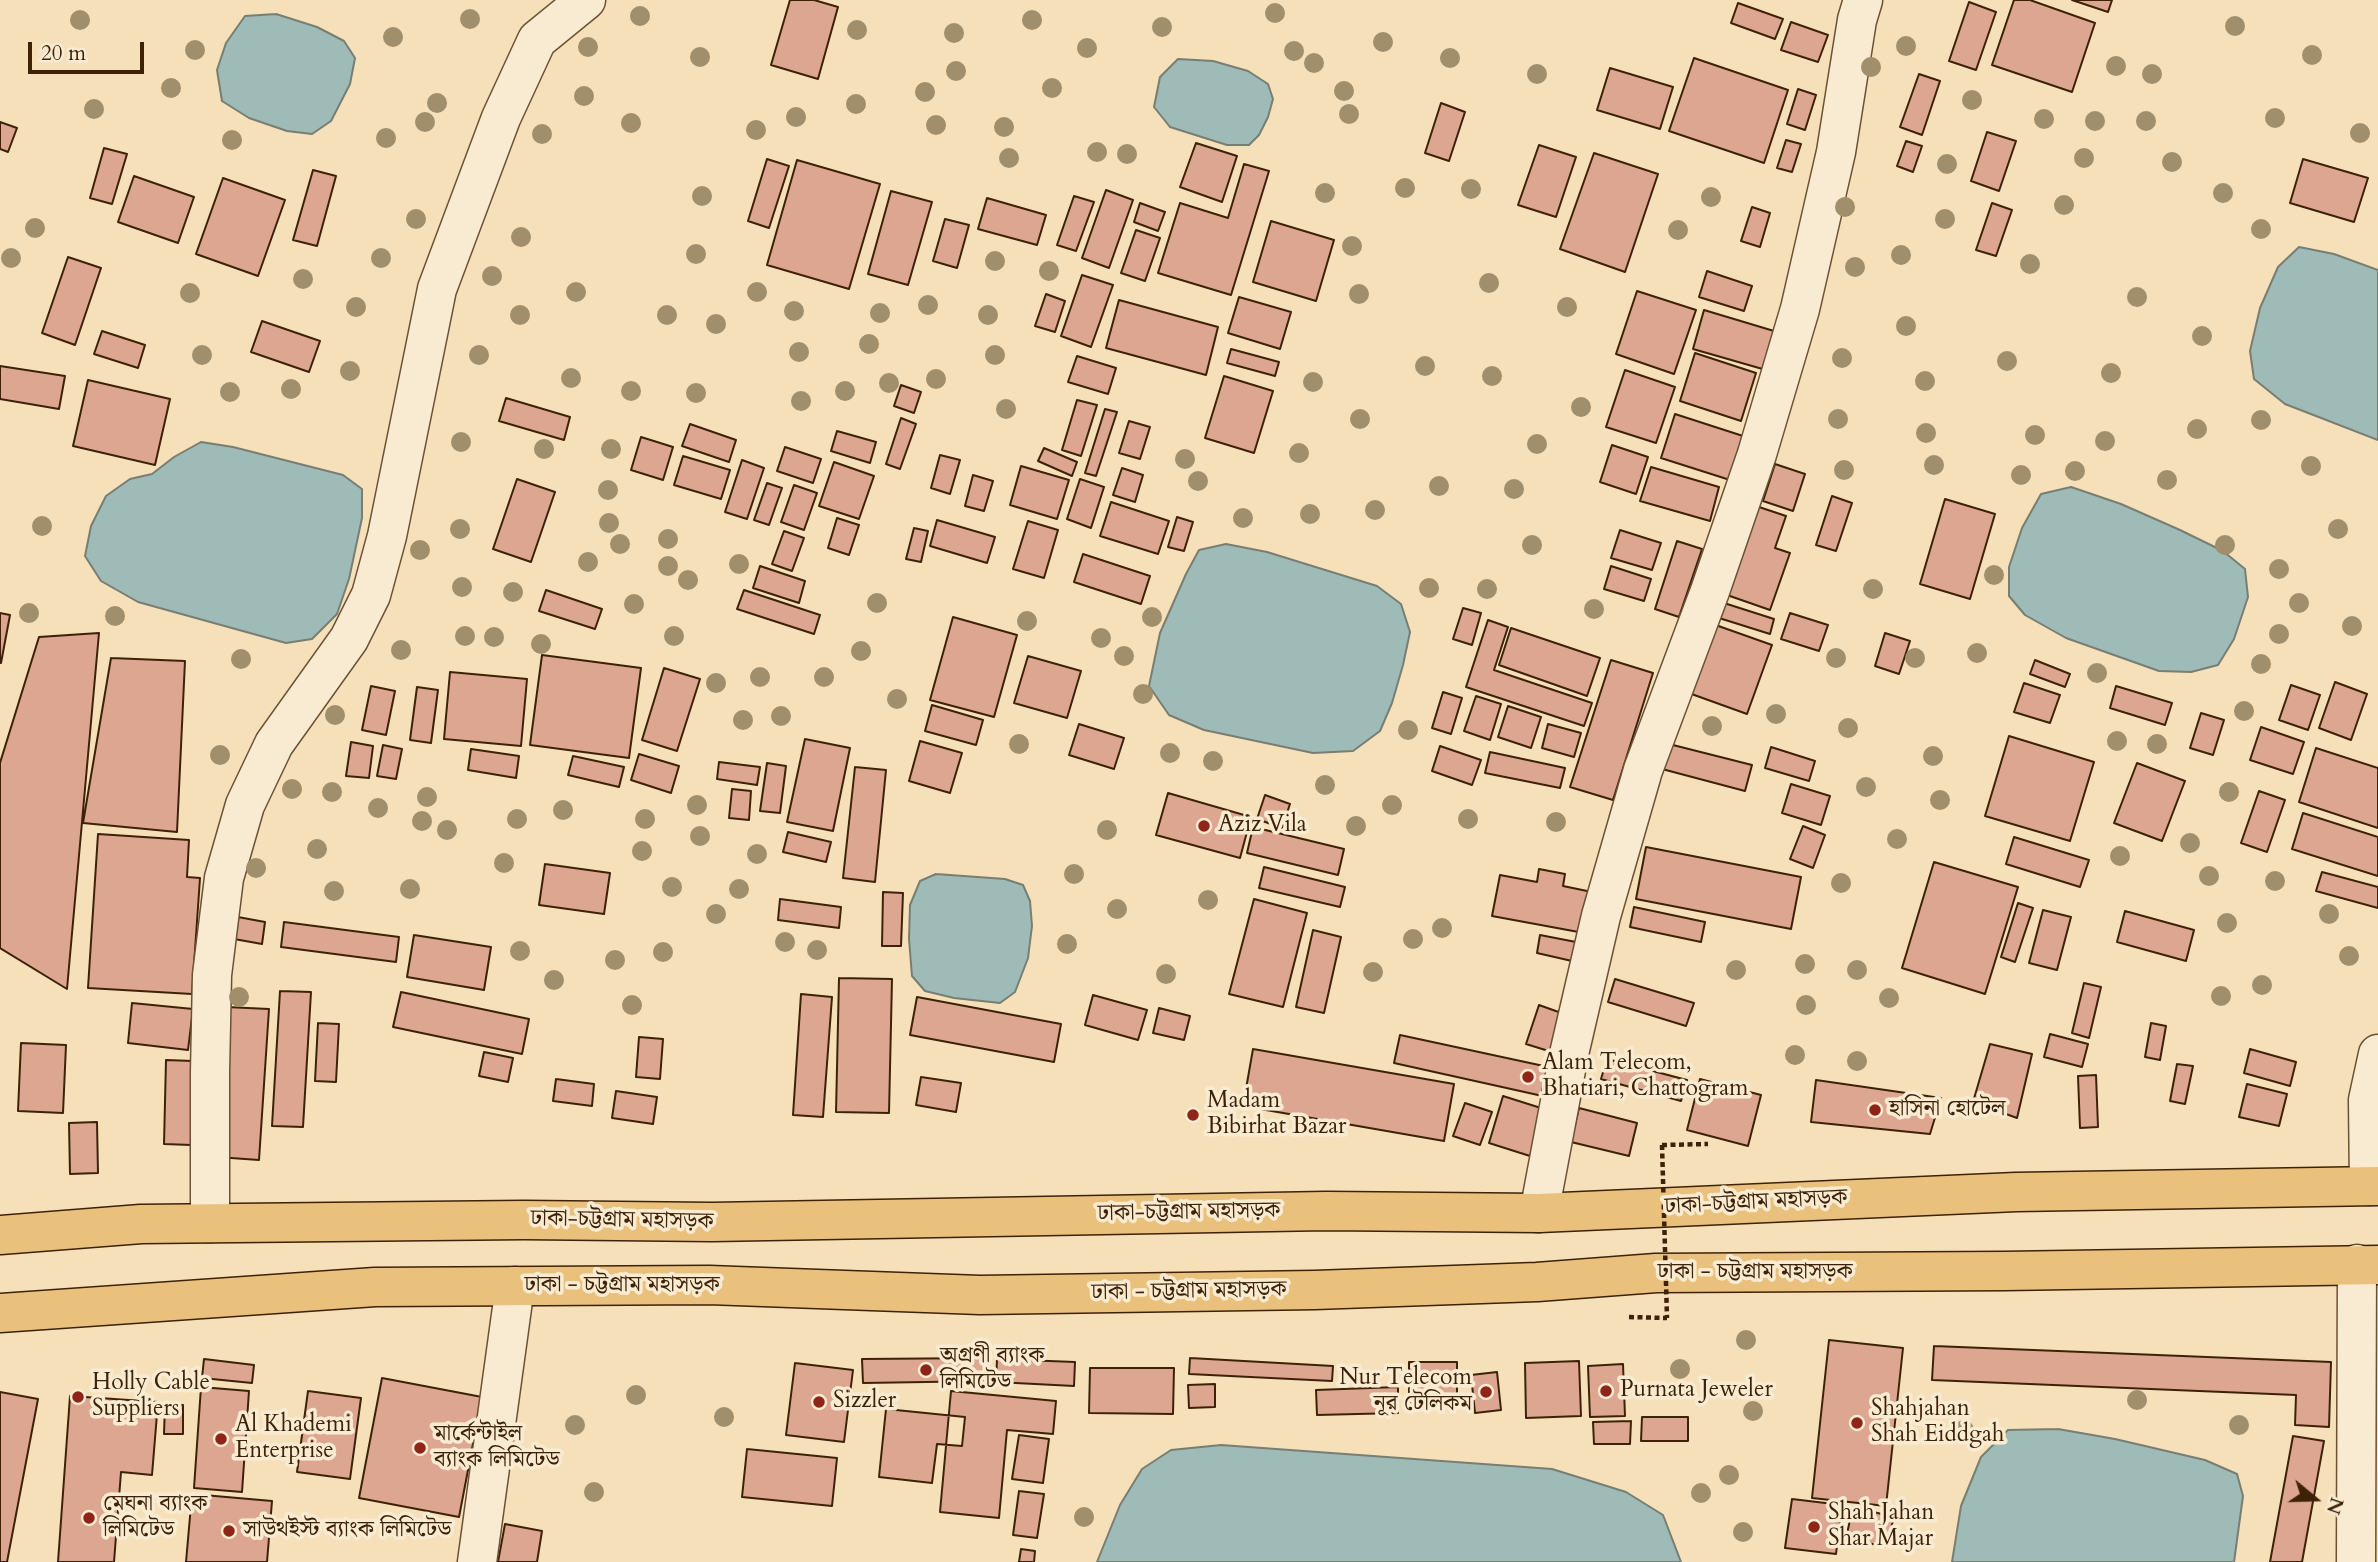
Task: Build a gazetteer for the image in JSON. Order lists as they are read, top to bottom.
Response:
{
  "streets": {
    "highway": ["ঢাকা-চট্টগ্রাম মহাসড়ক", "ঢাকা - চট্টগ্রাম মহাসড়ক"]
  },
  "places": [
    "Aziz Vila",
    "Alam Telecom, Bhatiari, Chattogram",
    "হাসিনা হোটেল",
    "Madam Bibirhat Bazar",
    "অগ্রণী ব্যাংক লিমিটেড",
    "Purnata Jeweler",
    "Nur Telecom নূর টেলিকম",
    "Holly Cable Suppliers",
    "Sizzler",
    "Shahjahan Shah Eiddgah",
    "Al Khademi Enterprise",
    "মার্কেন্টাইল ব্যাংক লিমিটেড",
    "মেঘনা ব্যাংক লিমিটেড",
    "Shah Jahan Shar Majar",
    "সাউথইস্ট ব্যাংক লিমিটেড"
  ],
  "scale_bar": "20 m",
  "north": "right"
}
